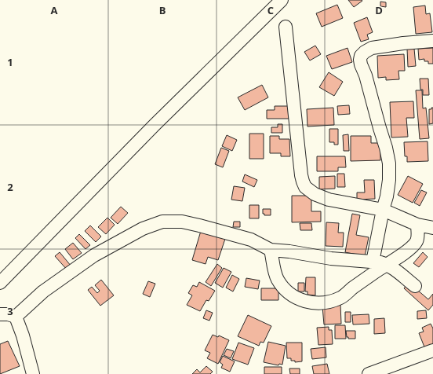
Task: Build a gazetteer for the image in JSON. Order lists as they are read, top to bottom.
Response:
{
  "grid": {
    "columns": [
      "A",
      "B",
      "C",
      "D"
    ],
    "rows": ["1", "2", "3"]
  }
}
